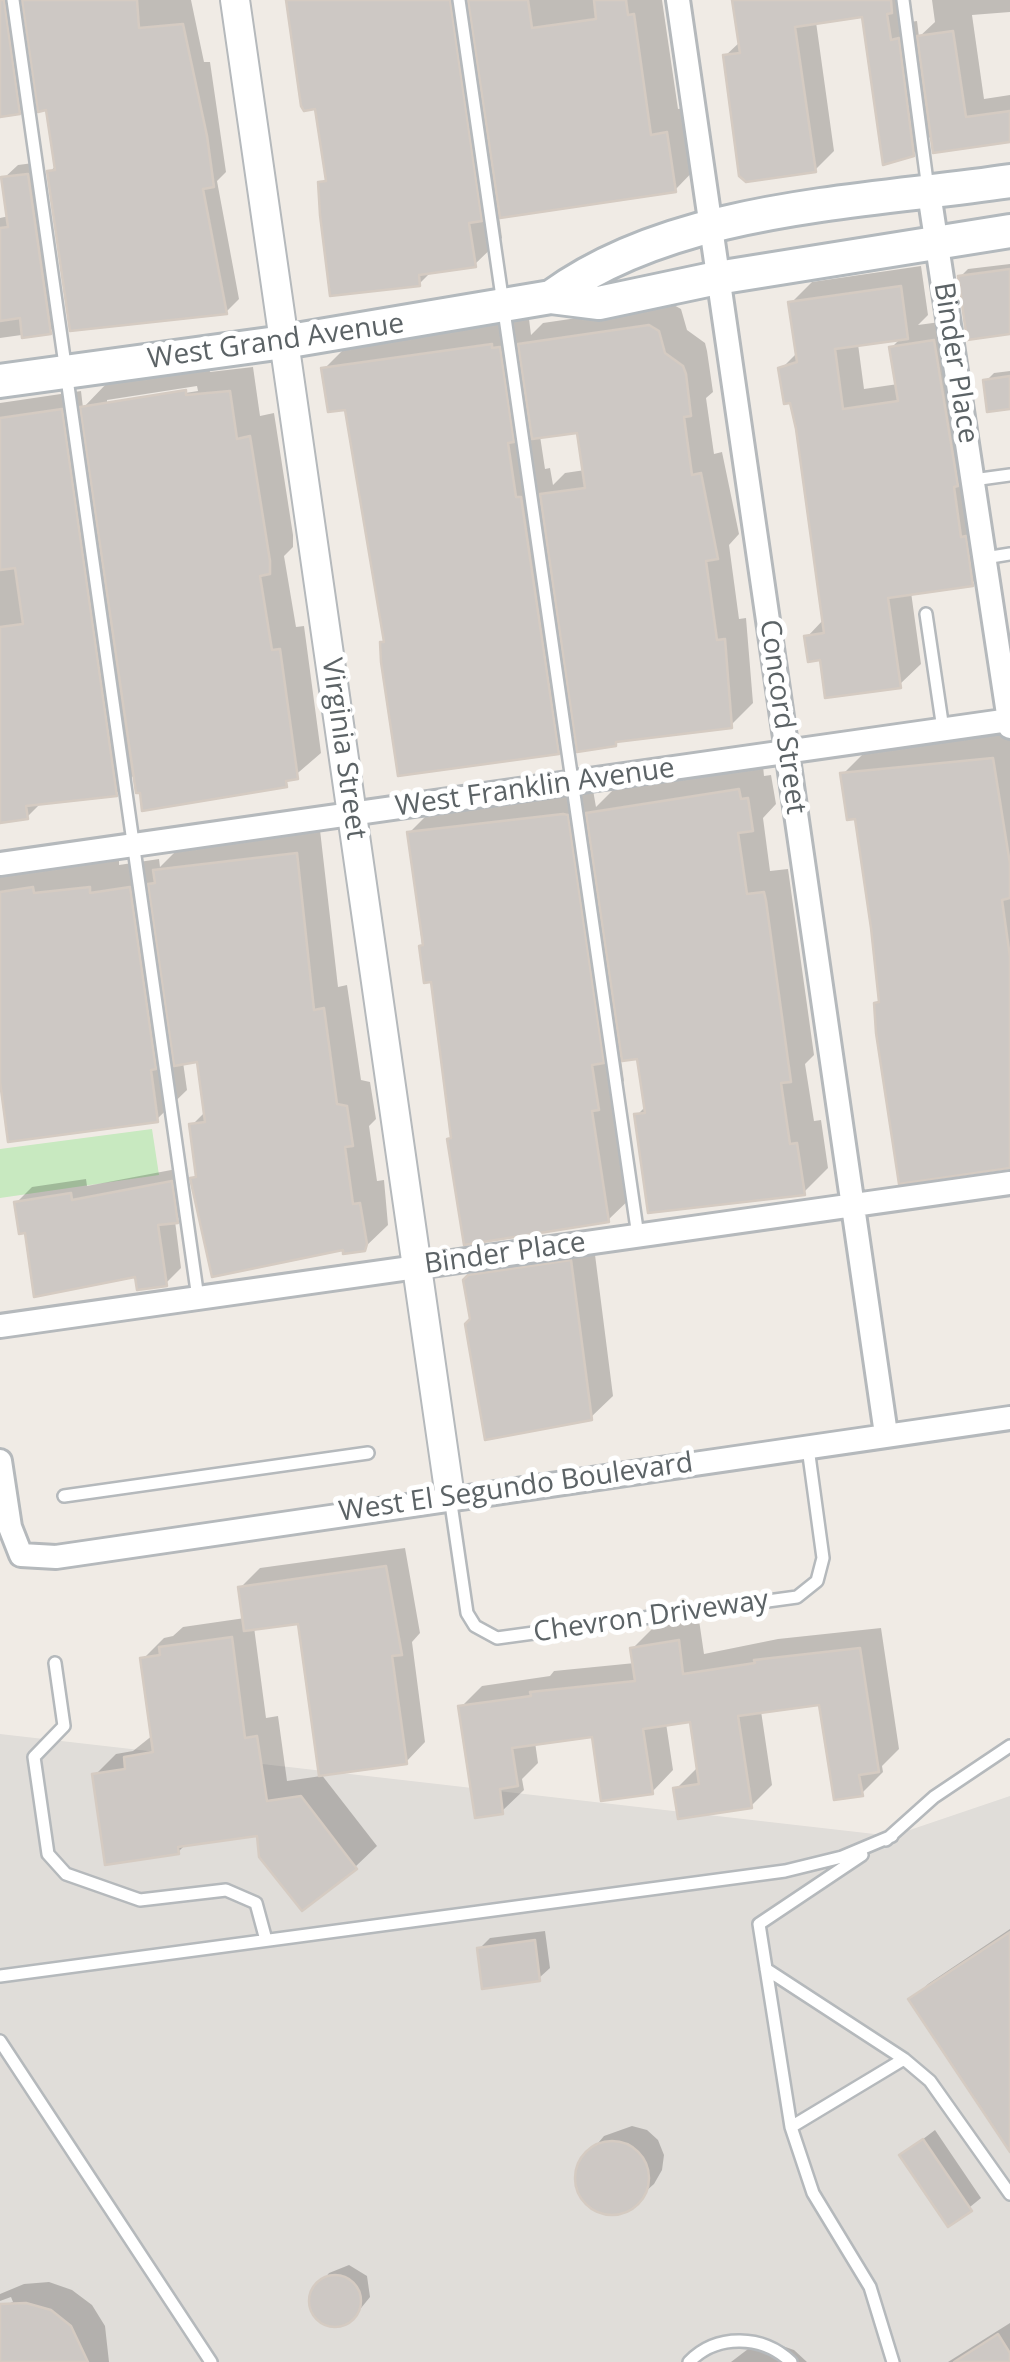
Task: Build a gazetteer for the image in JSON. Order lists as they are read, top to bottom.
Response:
{
  "streets": {
    "main road": ["West Grand Avenue"],
    "street": [
      "Binder Place",
      "Concord Street",
      "Virginia Street",
      "West Franklin Avenue",
      "West El Segundo Boulevard"
    ],
    "lane": ["Chevron Driveway"]
  },
  "crossings": [
    ["West Grand Avenue", "Binder Place"],
    ["West Grand Avenue", "Concord Street"],
    ["West Grand Avenue", "Virginia Street"],
    ["Binder Place", "Concord Street"],
    ["Binder Place", "Virginia Street"],
    ["Binder Place", "West Franklin Avenue"],
    ["Concord Street", "West Franklin Avenue"],
    ["Concord Street", "West El Segundo Boulevard"],
    ["Virginia Street", "West Franklin Avenue"],
    ["Virginia Street", "West El Segundo Boulevard"],
    ["Virginia Street", "Chevron Driveway"],
    ["West El Segundo Boulevard", "Chevron Driveway"]
  ]
}
